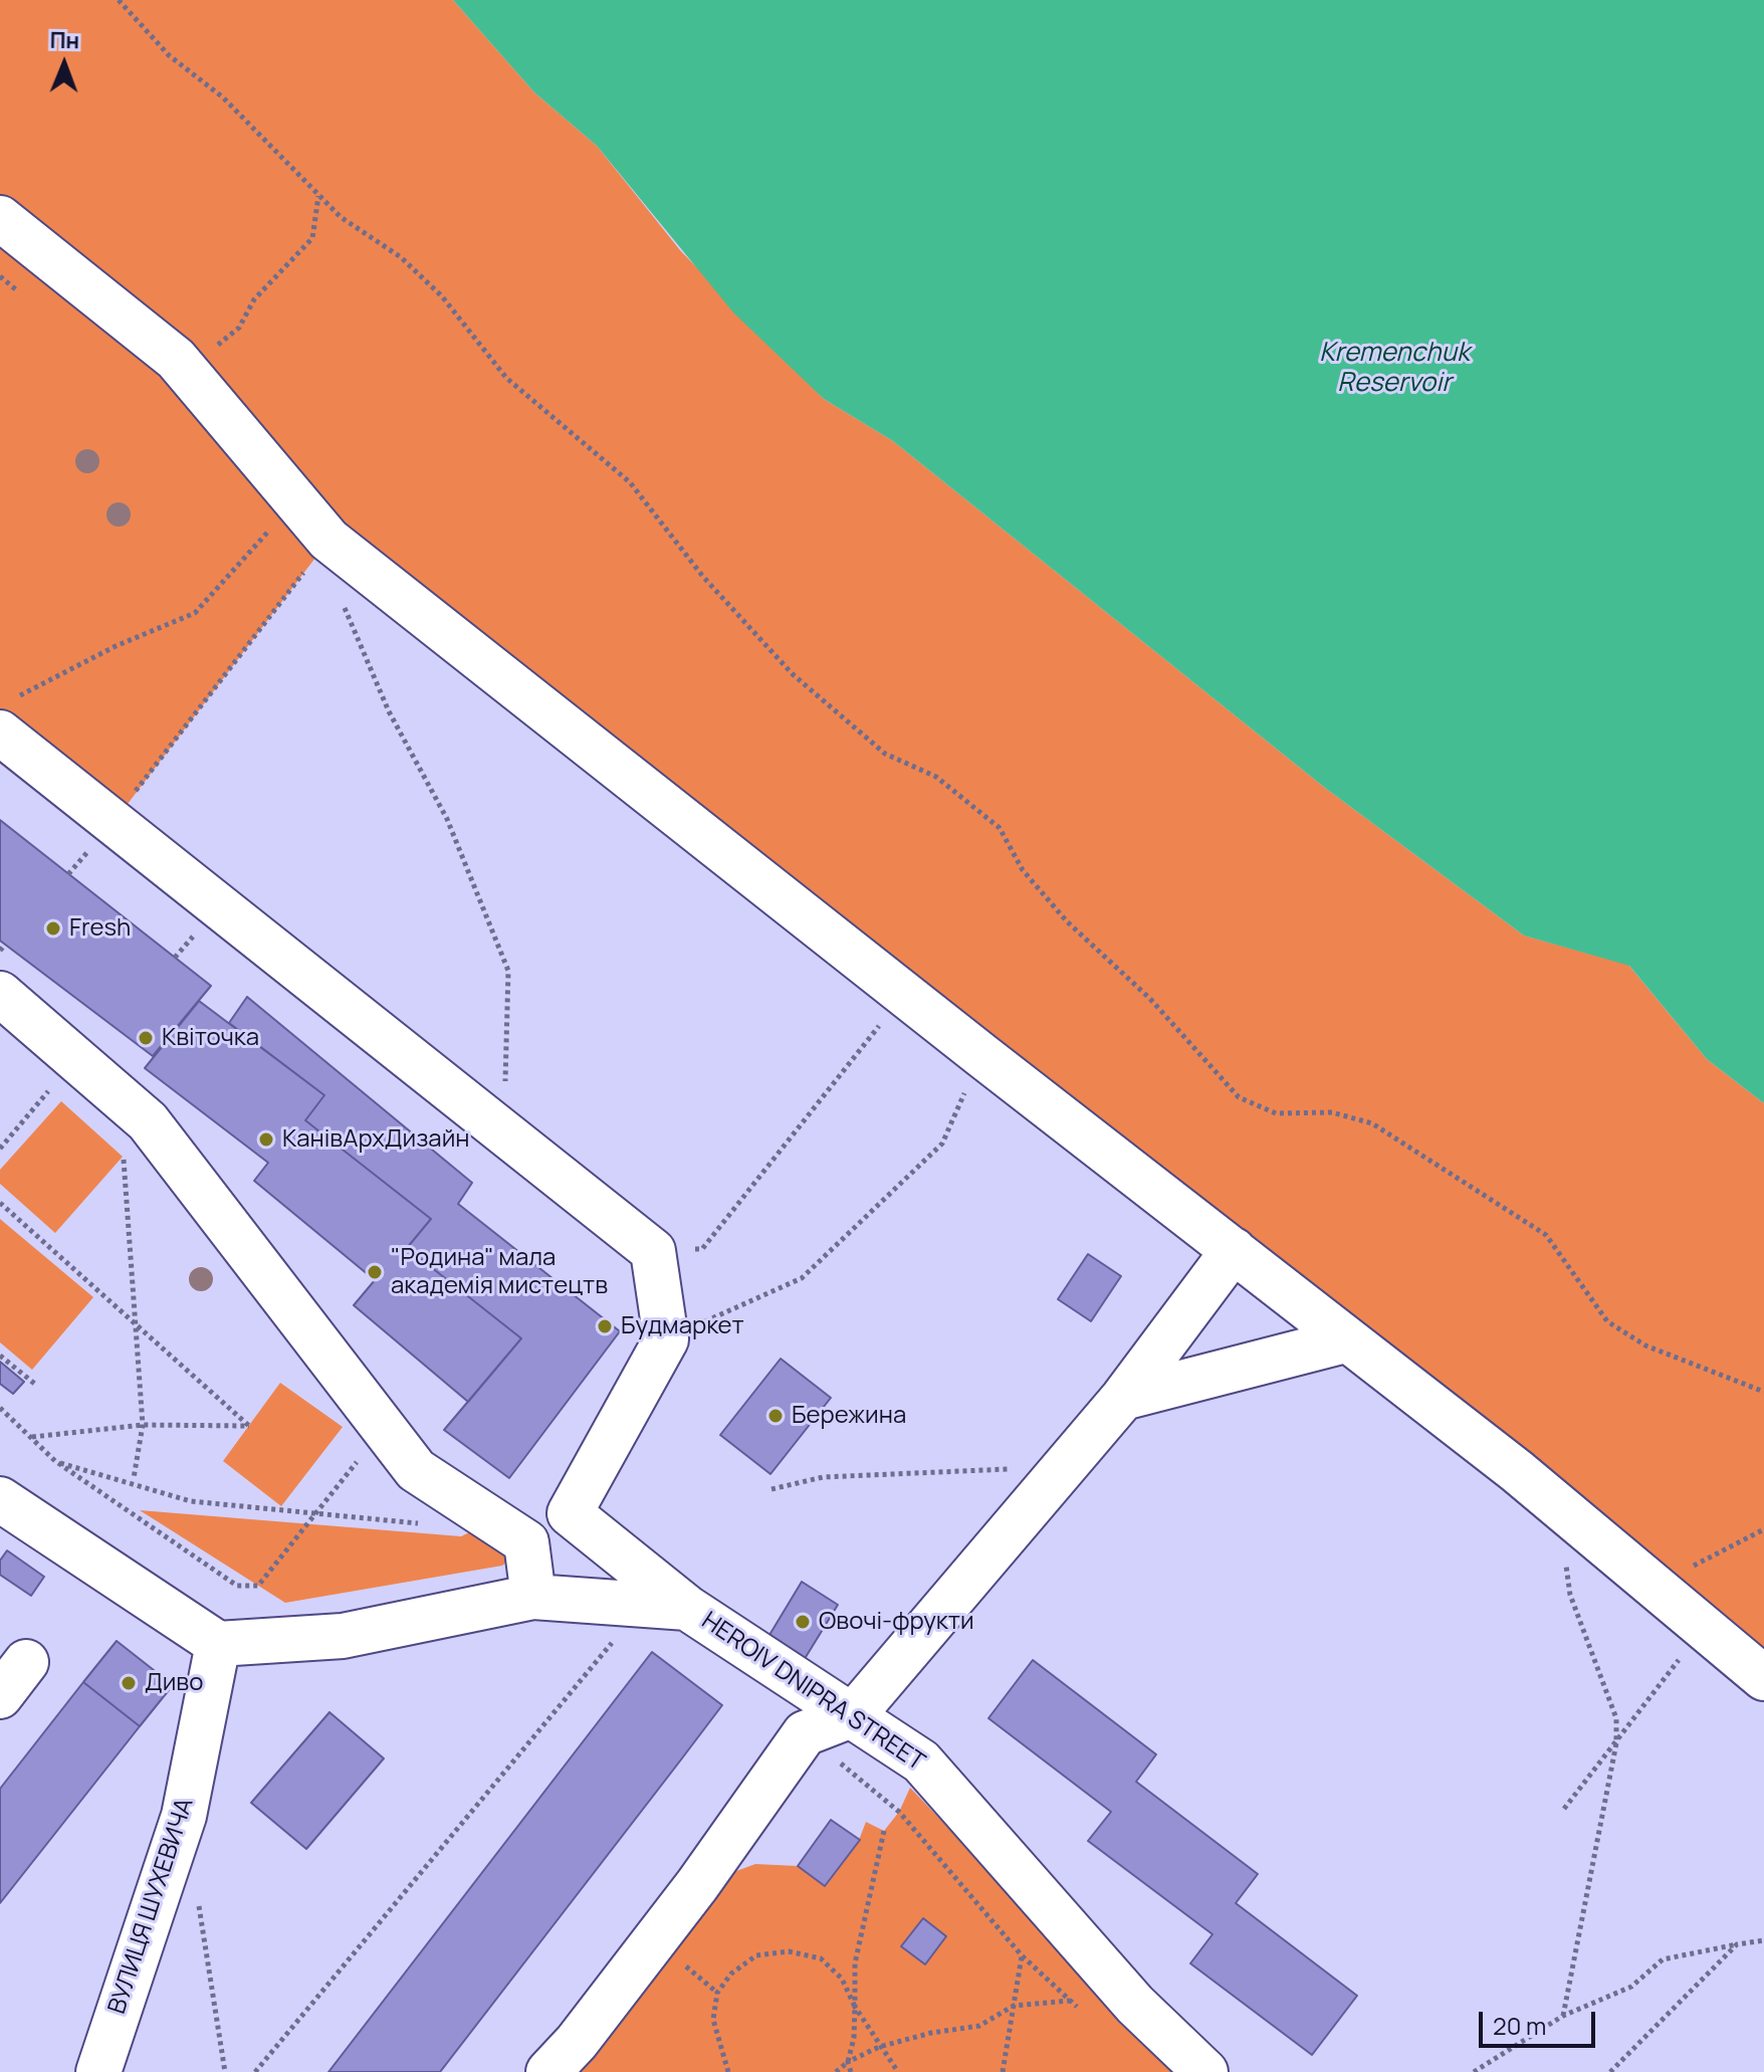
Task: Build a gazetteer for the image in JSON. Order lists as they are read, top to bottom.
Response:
{
  "streets": {
    "street": ["HEROIV DNIPRA STREET", "ВУЛИЦЯ ШУХЕВИЧА"]
  },
  "crossings": [
    ["HEROIV DNIPRA STREET", "ВУЛИЦЯ ШУХЕВИЧА"]
  ],
  "water": ["Kremenchuk Reservoir"],
  "places": [
    "Fresh",
    "Квіточка",
    "КанівАрхДизайн",
    "\"Родина\" мала академія мистецтв",
    "Будмаркет",
    "Бережина",
    "Овочі-фрукти",
    "Диво"
  ],
  "scale_bar": "20 m",
  "north": "top"
}
